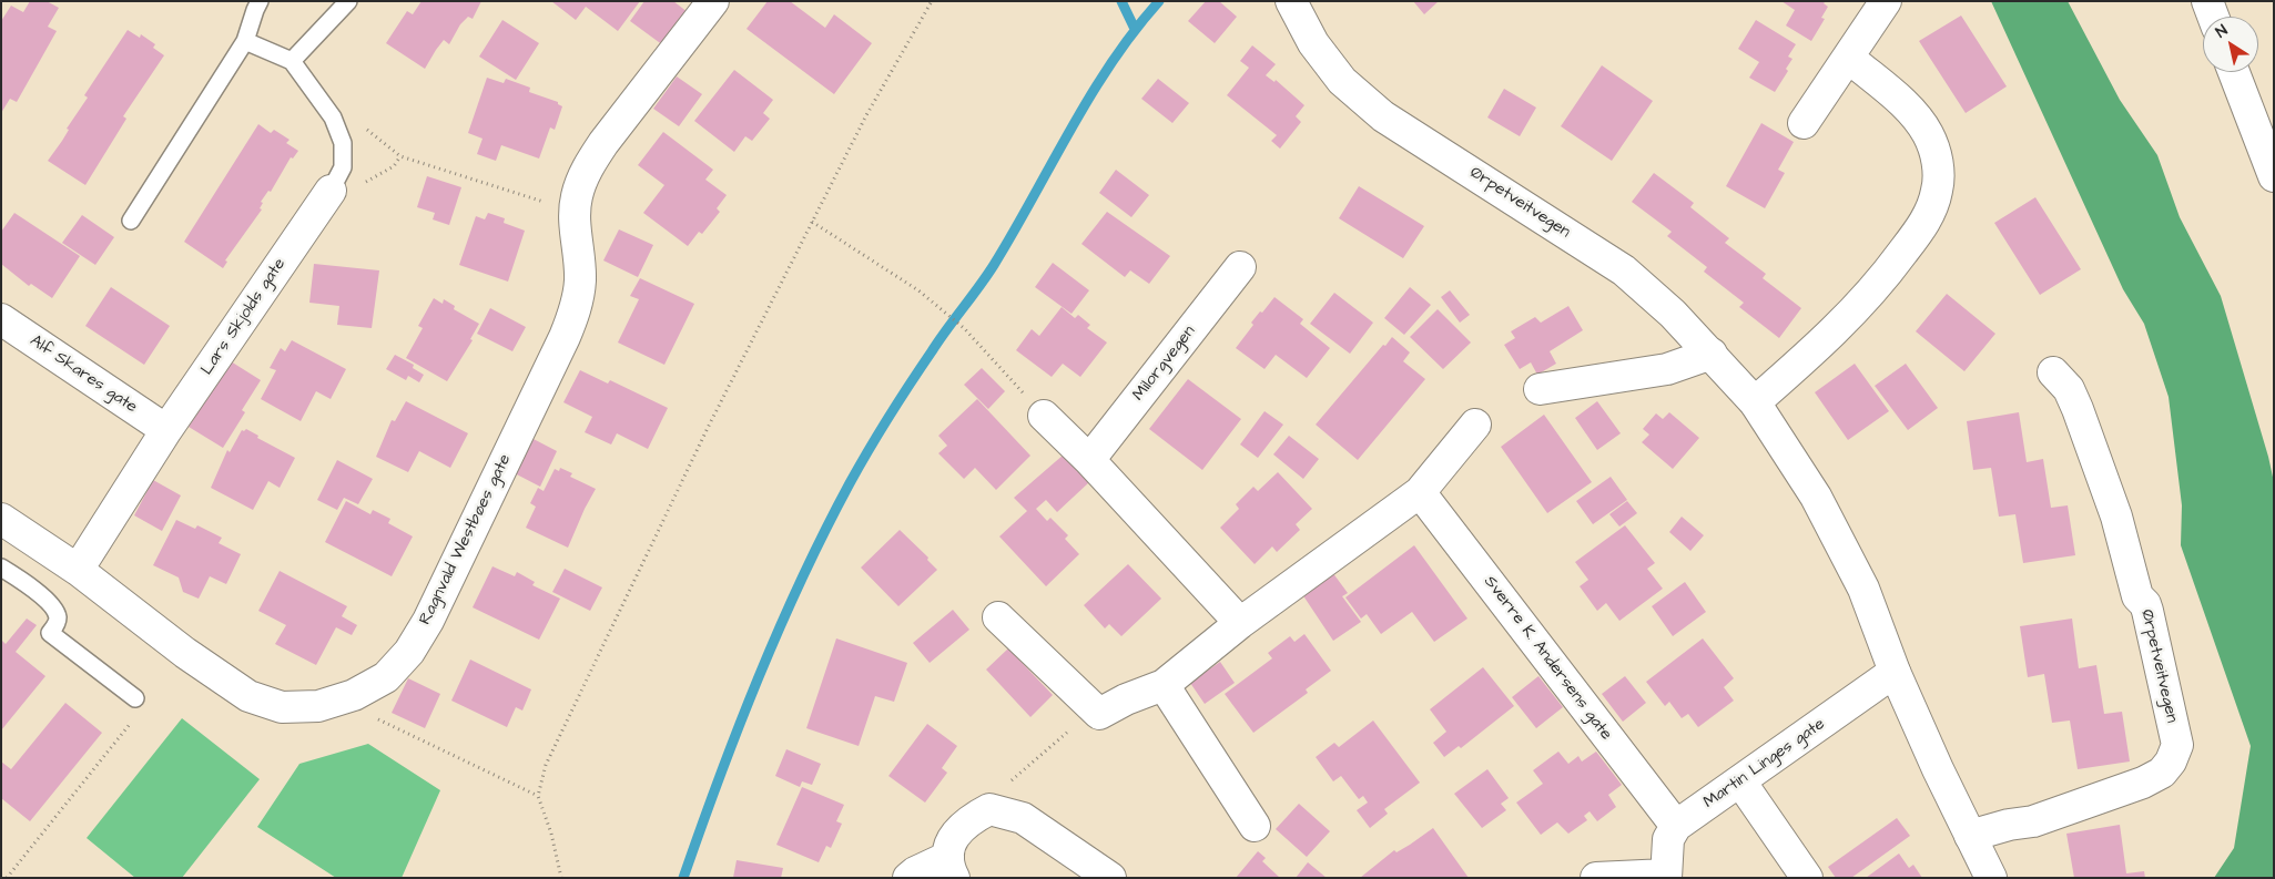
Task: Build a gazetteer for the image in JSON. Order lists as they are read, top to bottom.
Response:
{
  "streets": {
    "main road": [
      "Ørpetveitvegen",
      "Lars Skjolds gate",
      "Milorgvegen",
      "Alf Skares gate",
      "Ragnvald Westbøes gate",
      "Sverre K. Andersens gate",
      "Martin Linges gate"
    ]
  },
  "crossings": [
    ["Ørpetveitvegen", "Martin Linges gate"],
    ["Lars Skjolds gate", "Alf Skares gate"],
    ["Lars Skjolds gate", "Ragnvald Westbøes gate"],
    ["Sverre K. Andersens gate", "Martin Linges gate"]
  ],
  "north": "top left"
}
